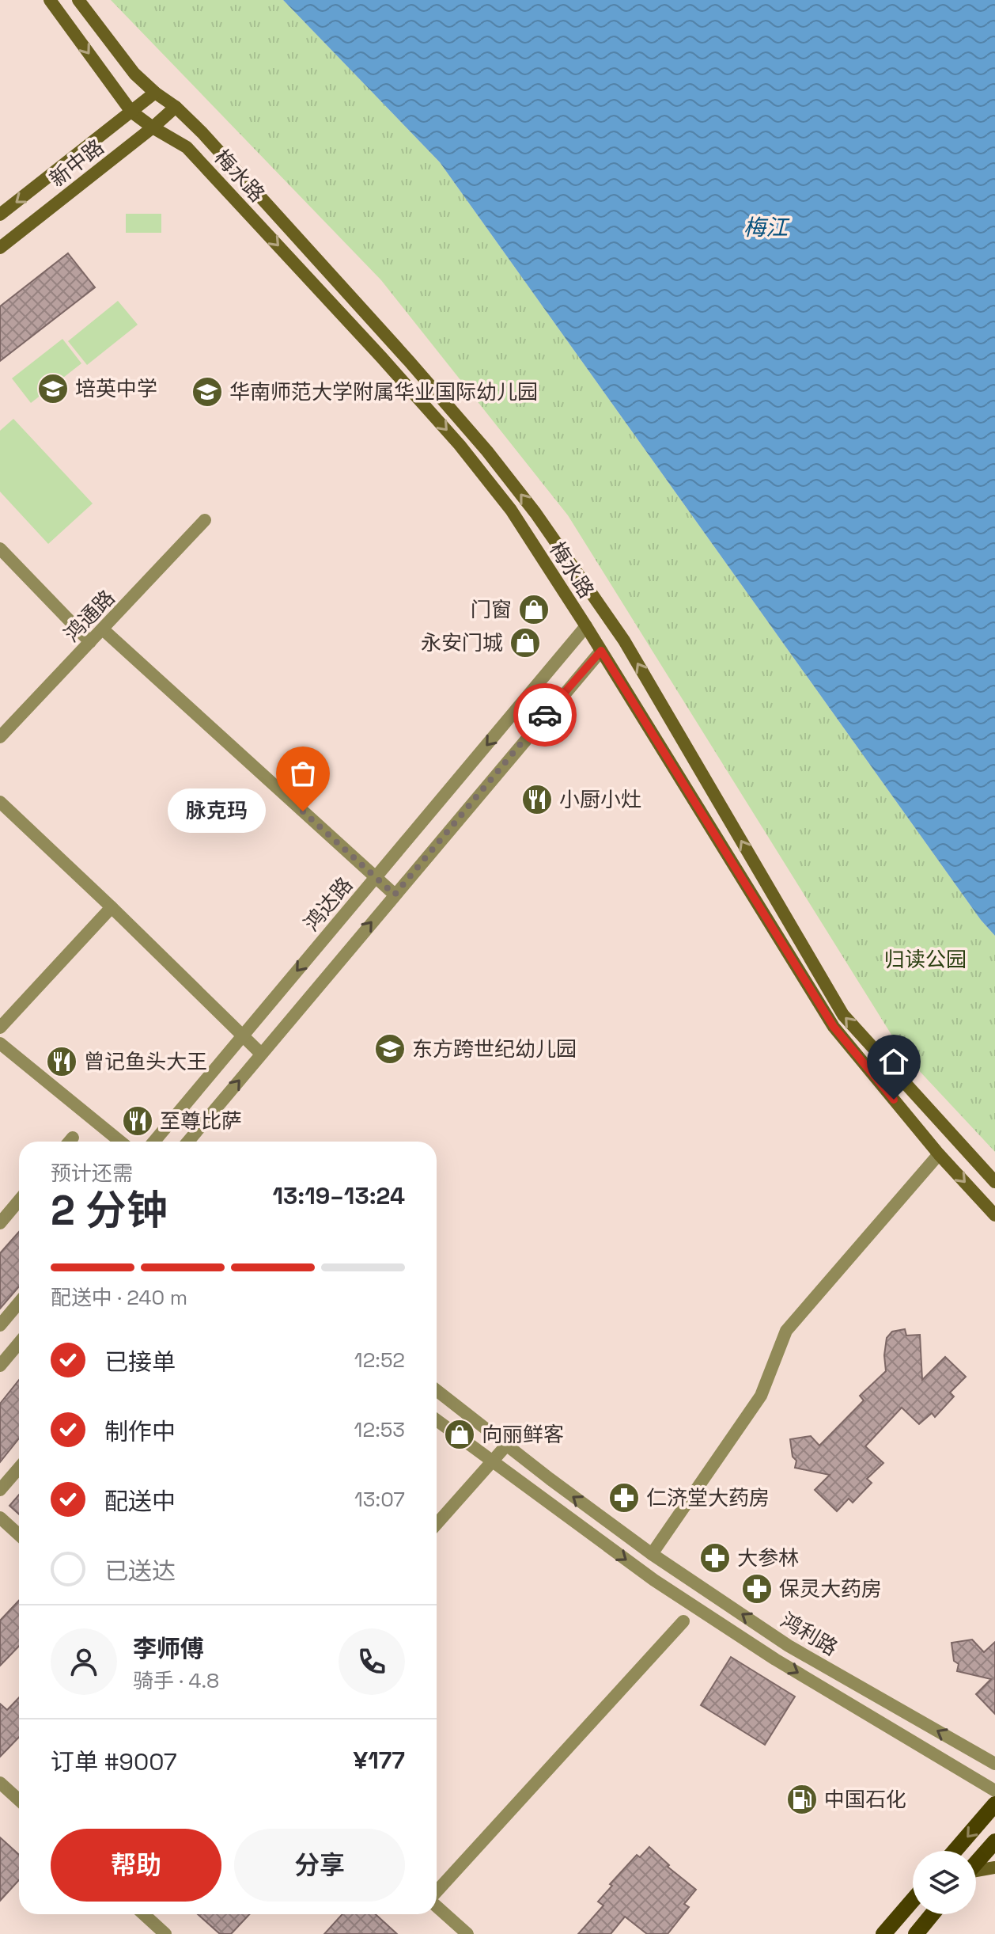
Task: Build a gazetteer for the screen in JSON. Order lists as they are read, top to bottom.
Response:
{
  "streets": {
    "main road": ["新中路", "梅水路"],
    "street": ["鸿通路", "鸿达路", "鸿利路"]
  },
  "crossings": [
    ["新中路", "梅水路"],
    ["梅水路", "鸿达路"]
  ],
  "water": ["梅江"],
  "parks": ["归读公园"],
  "places": {
    "school or university": ["培英中学", "华南师范大学附属华业国际幼儿园", "东方跨世纪幼儿园"],
    "shop": ["门窗", "永安门城", "向丽鲜客"],
    "restaurant": ["小厨小灶", "曾记鱼头大王", "至尊比萨"],
    "other": ["脉克玛"],
    "pharmacy": ["仁济堂大药房", "大参林", "保灵大药房"],
    "fuel station": ["中国石化"]
  },
  "page": {
    "bubble": "脉克玛",
    "heading": ["2 分钟", "预计还需", "13:19–13:24"],
    "panel": [
      "李师傅",
      "骑手 · 4.8",
      "订单 #9007",
      "¥177"
    ],
    "bar": "配送中 · 240 m",
    "list": [
      ["已接单", "12:52"],
      ["制作中", "12:53"],
      ["配送中", "13:07"],
      "已送达"
    ],
    "buttons": ["帮助", "分享"]
  }
}
